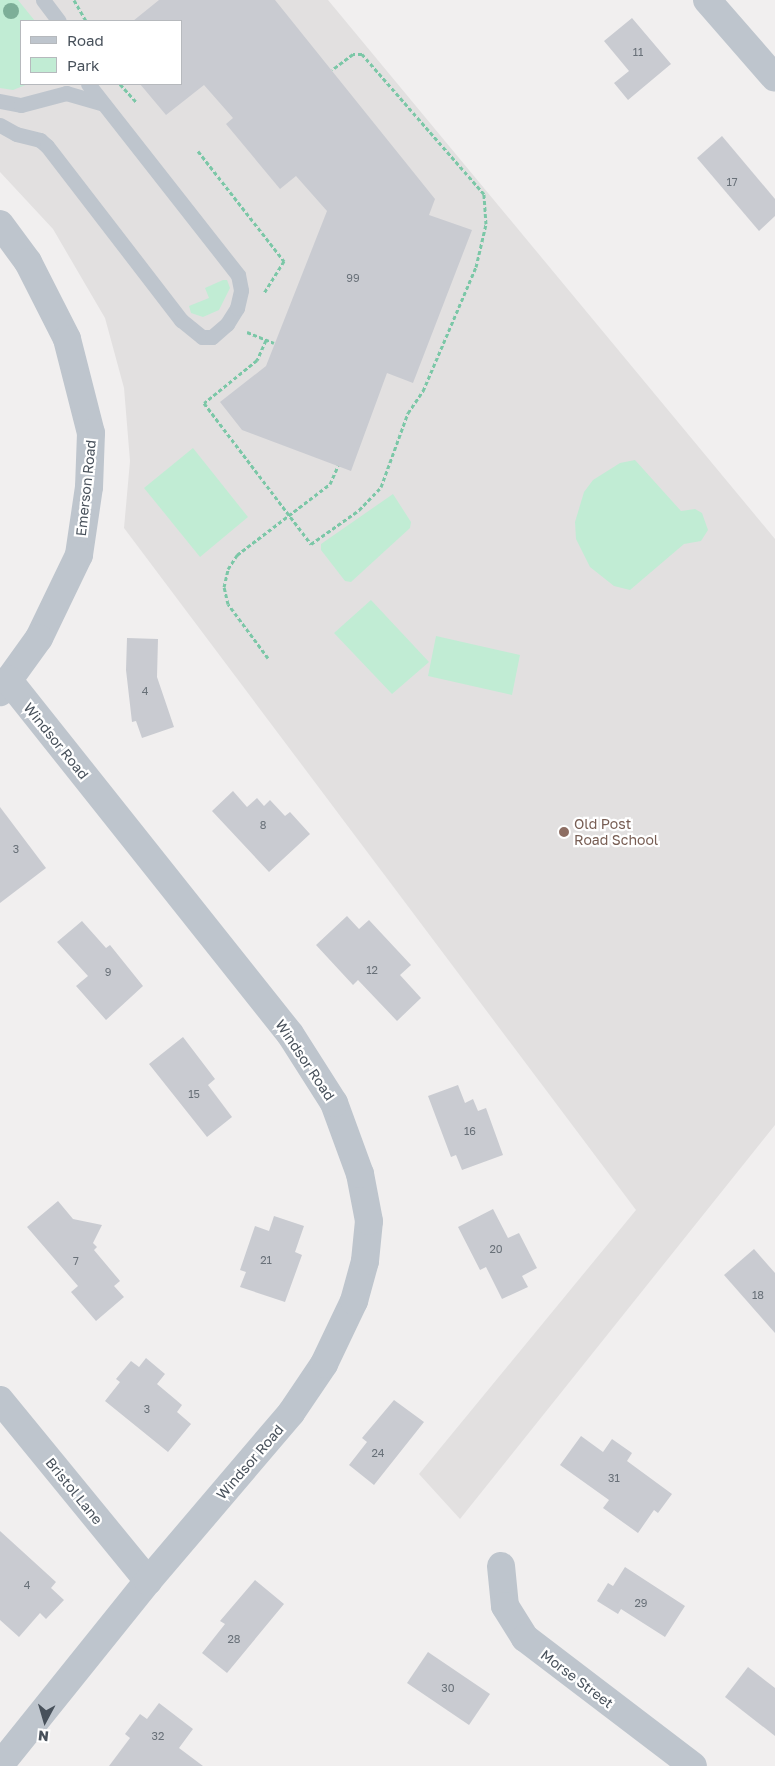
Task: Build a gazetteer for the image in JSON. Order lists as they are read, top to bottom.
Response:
{
  "streets": {
    "street": [
      "Emerson Road",
      "Windsor Road",
      "Bristol Lane",
      "Morse Street"
    ]
  },
  "crossings": [
    ["Emerson Road", "Windsor Road"],
    ["Windsor Road", "Bristol Lane"]
  ],
  "places": ["Old Post Road School"],
  "house_numbers": [
    "11",
    "17",
    "99",
    "4",
    "8",
    "3",
    "12",
    "9",
    "15",
    "16",
    "20",
    "21",
    "7",
    "18",
    "3",
    "24",
    "31",
    "4",
    "29",
    "28",
    "30",
    "32"
  ],
  "legend": ["Road", "Park"],
  "north": "bottom"
}
